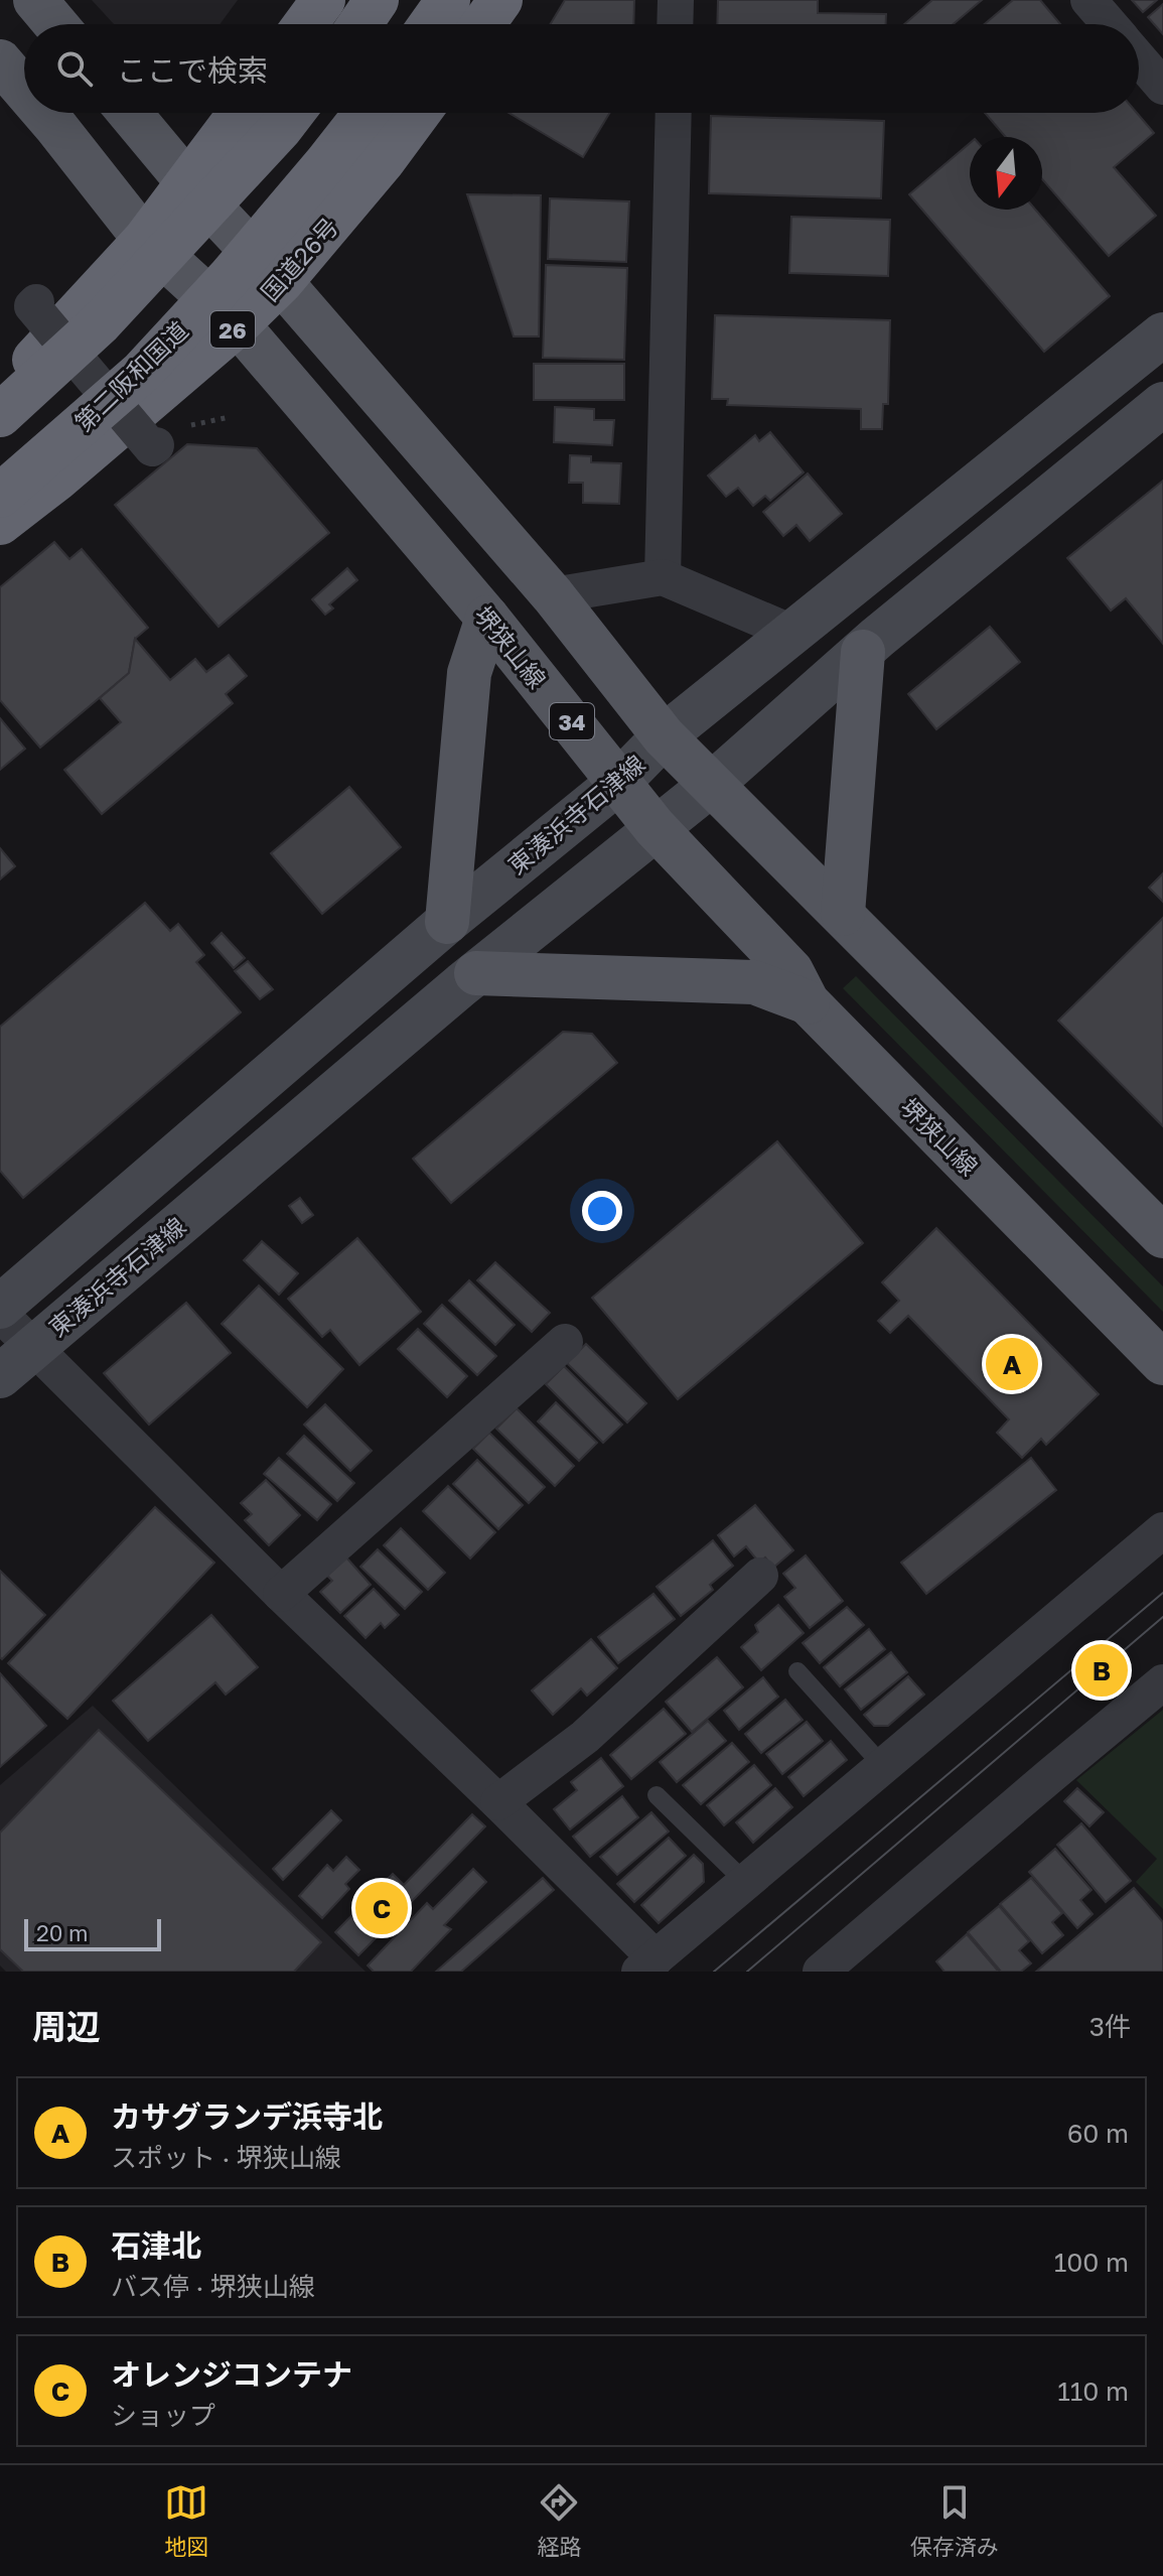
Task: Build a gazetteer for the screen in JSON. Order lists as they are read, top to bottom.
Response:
{
  "streets": {
    "highway": ["国道26号", "26", "第二阪和国道"],
    "main road": ["堺狭山線", "34"],
    "street": ["東湊浜寺石津線"]
  },
  "crossings": [
    ["国道26号", "堺狭山線"],
    ["国道26号", "34"],
    ["堺狭山線", "東湊浜寺石津線"],
    ["34", "東湊浜寺石津線"]
  ],
  "scale_bar": "20 m",
  "north": "bottom",
  "page": {
    "search": "ここで検索",
    "pins": ["A", "B", "C"],
    "scale": "20 m",
    "heading": ["周辺", "3件"],
    "list": [
      {
        "mark": "A",
        "name": "カサグランデ浜寺北",
        "note": "スポット · 堺狭山線",
        "value": "60 m"
      },
      {
        "mark": "B",
        "name": "石津北",
        "note": "バス停 · 堺狭山線",
        "value": "100 m"
      },
      {
        "mark": "C",
        "name": "オレンジコンテナ",
        "note": "ショップ",
        "value": "110 m"
      }
    ],
    "nav": ["地図", "経路", "保存済み"]
  }
}
